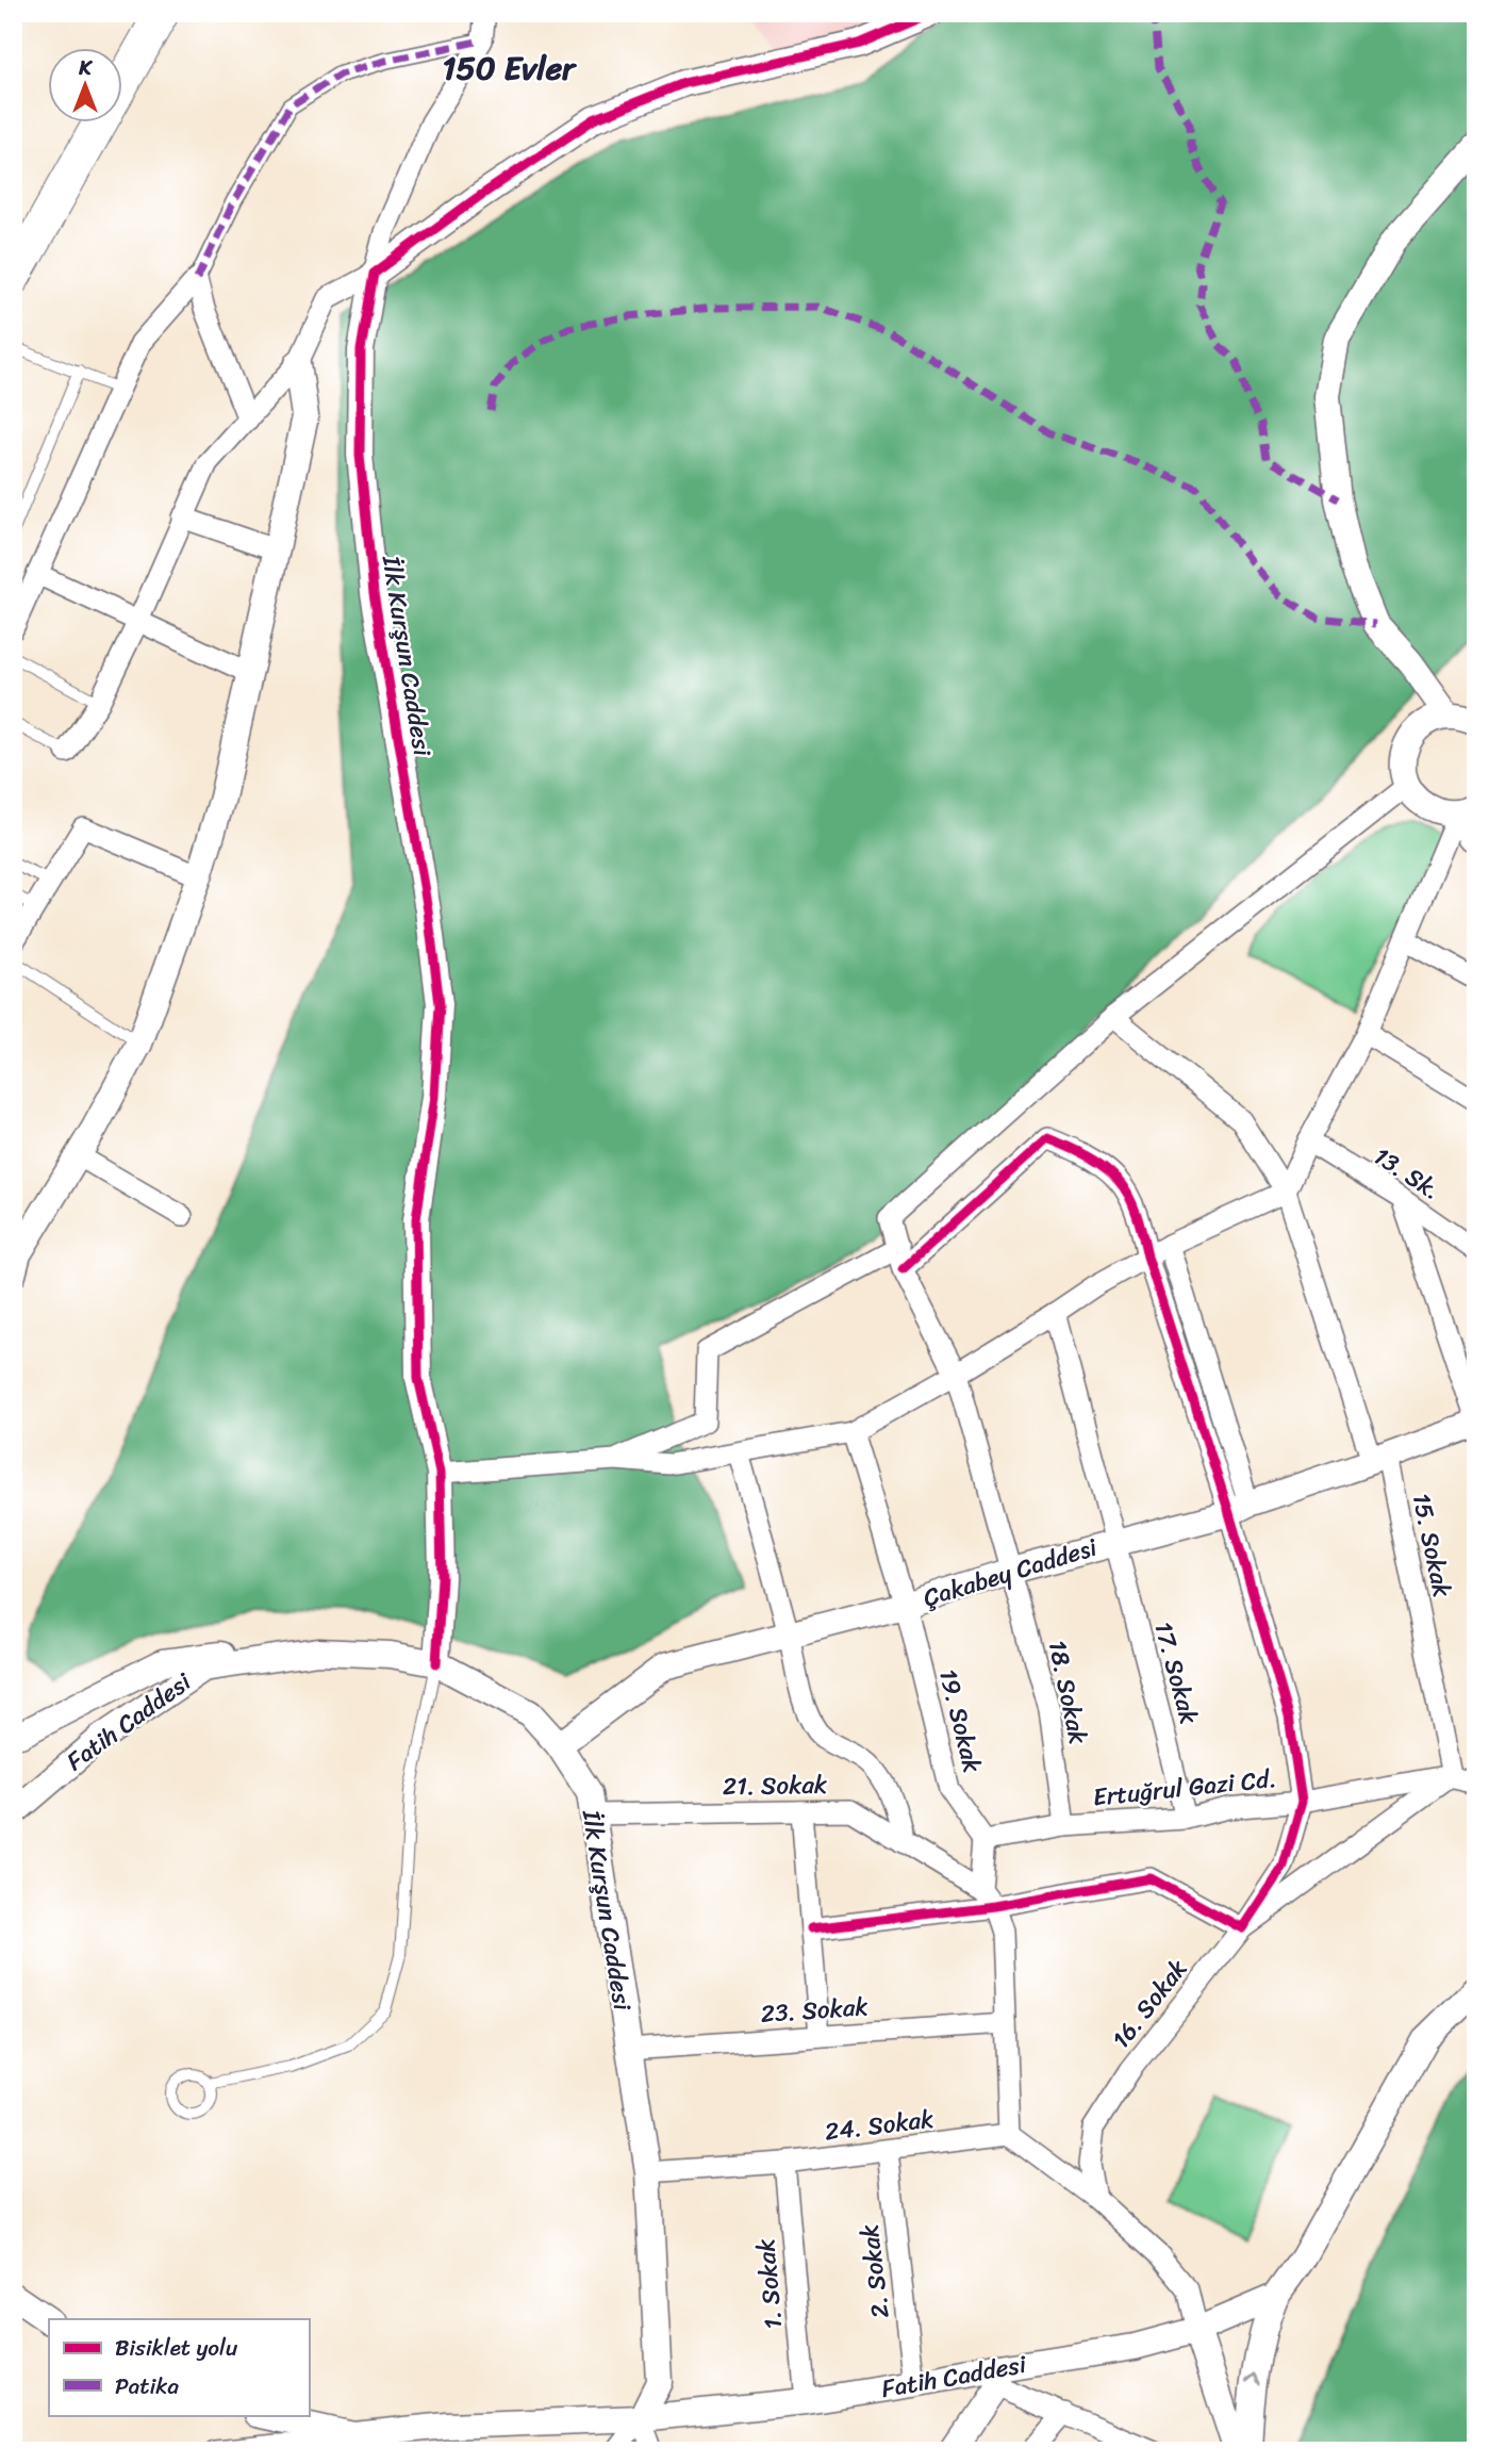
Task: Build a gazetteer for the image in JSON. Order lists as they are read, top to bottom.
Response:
{
  "streets": {
    "street": [
      "İlk Kurşun Caddesi",
      "13. Sk.",
      "15. Sokak",
      "Çakabey Caddesi",
      "17. Sokak",
      "18. Sokak",
      "19. Sokak",
      "Fatih Caddesi",
      "21. Sokak",
      "Ertuğrul Gazi Cd.",
      "16. Sokak",
      "23. Sokak",
      "24. Sokak",
      "2. Sokak",
      "1. Sokak"
    ]
  },
  "crossings": [
    ["İlk Kurşun Caddesi", "Çakabey Caddesi"],
    ["İlk Kurşun Caddesi", "Fatih Caddesi"],
    ["İlk Kurşun Caddesi", "21. Sokak"],
    ["İlk Kurşun Caddesi", "23. Sokak"],
    ["İlk Kurşun Caddesi", "24. Sokak"],
    ["15. Sokak", "Çakabey Caddesi"],
    ["15. Sokak", "18. Sokak"],
    ["15. Sokak", "Ertuğrul Gazi Cd."],
    ["15. Sokak", "16. Sokak"],
    ["Çakabey Caddesi", "17. Sokak"],
    ["Çakabey Caddesi", "18. Sokak"],
    ["Çakabey Caddesi", "19. Sokak"],
    ["17. Sokak", "Ertuğrul Gazi Cd."],
    ["18. Sokak", "Ertuğrul Gazi Cd."],
    ["19. Sokak", "Ertuğrul Gazi Cd."],
    ["Fatih Caddesi", "2. Sokak"],
    ["Fatih Caddesi", "1. Sokak"],
    ["Ertuğrul Gazi Cd.", "16. Sokak"],
    ["24. Sokak", "2. Sokak"],
    ["24. Sokak", "1. Sokak"]
  ],
  "districts": ["150 Evler"],
  "legend": ["Bisiklet yolu", "Patika"],
  "north": "top"
}
